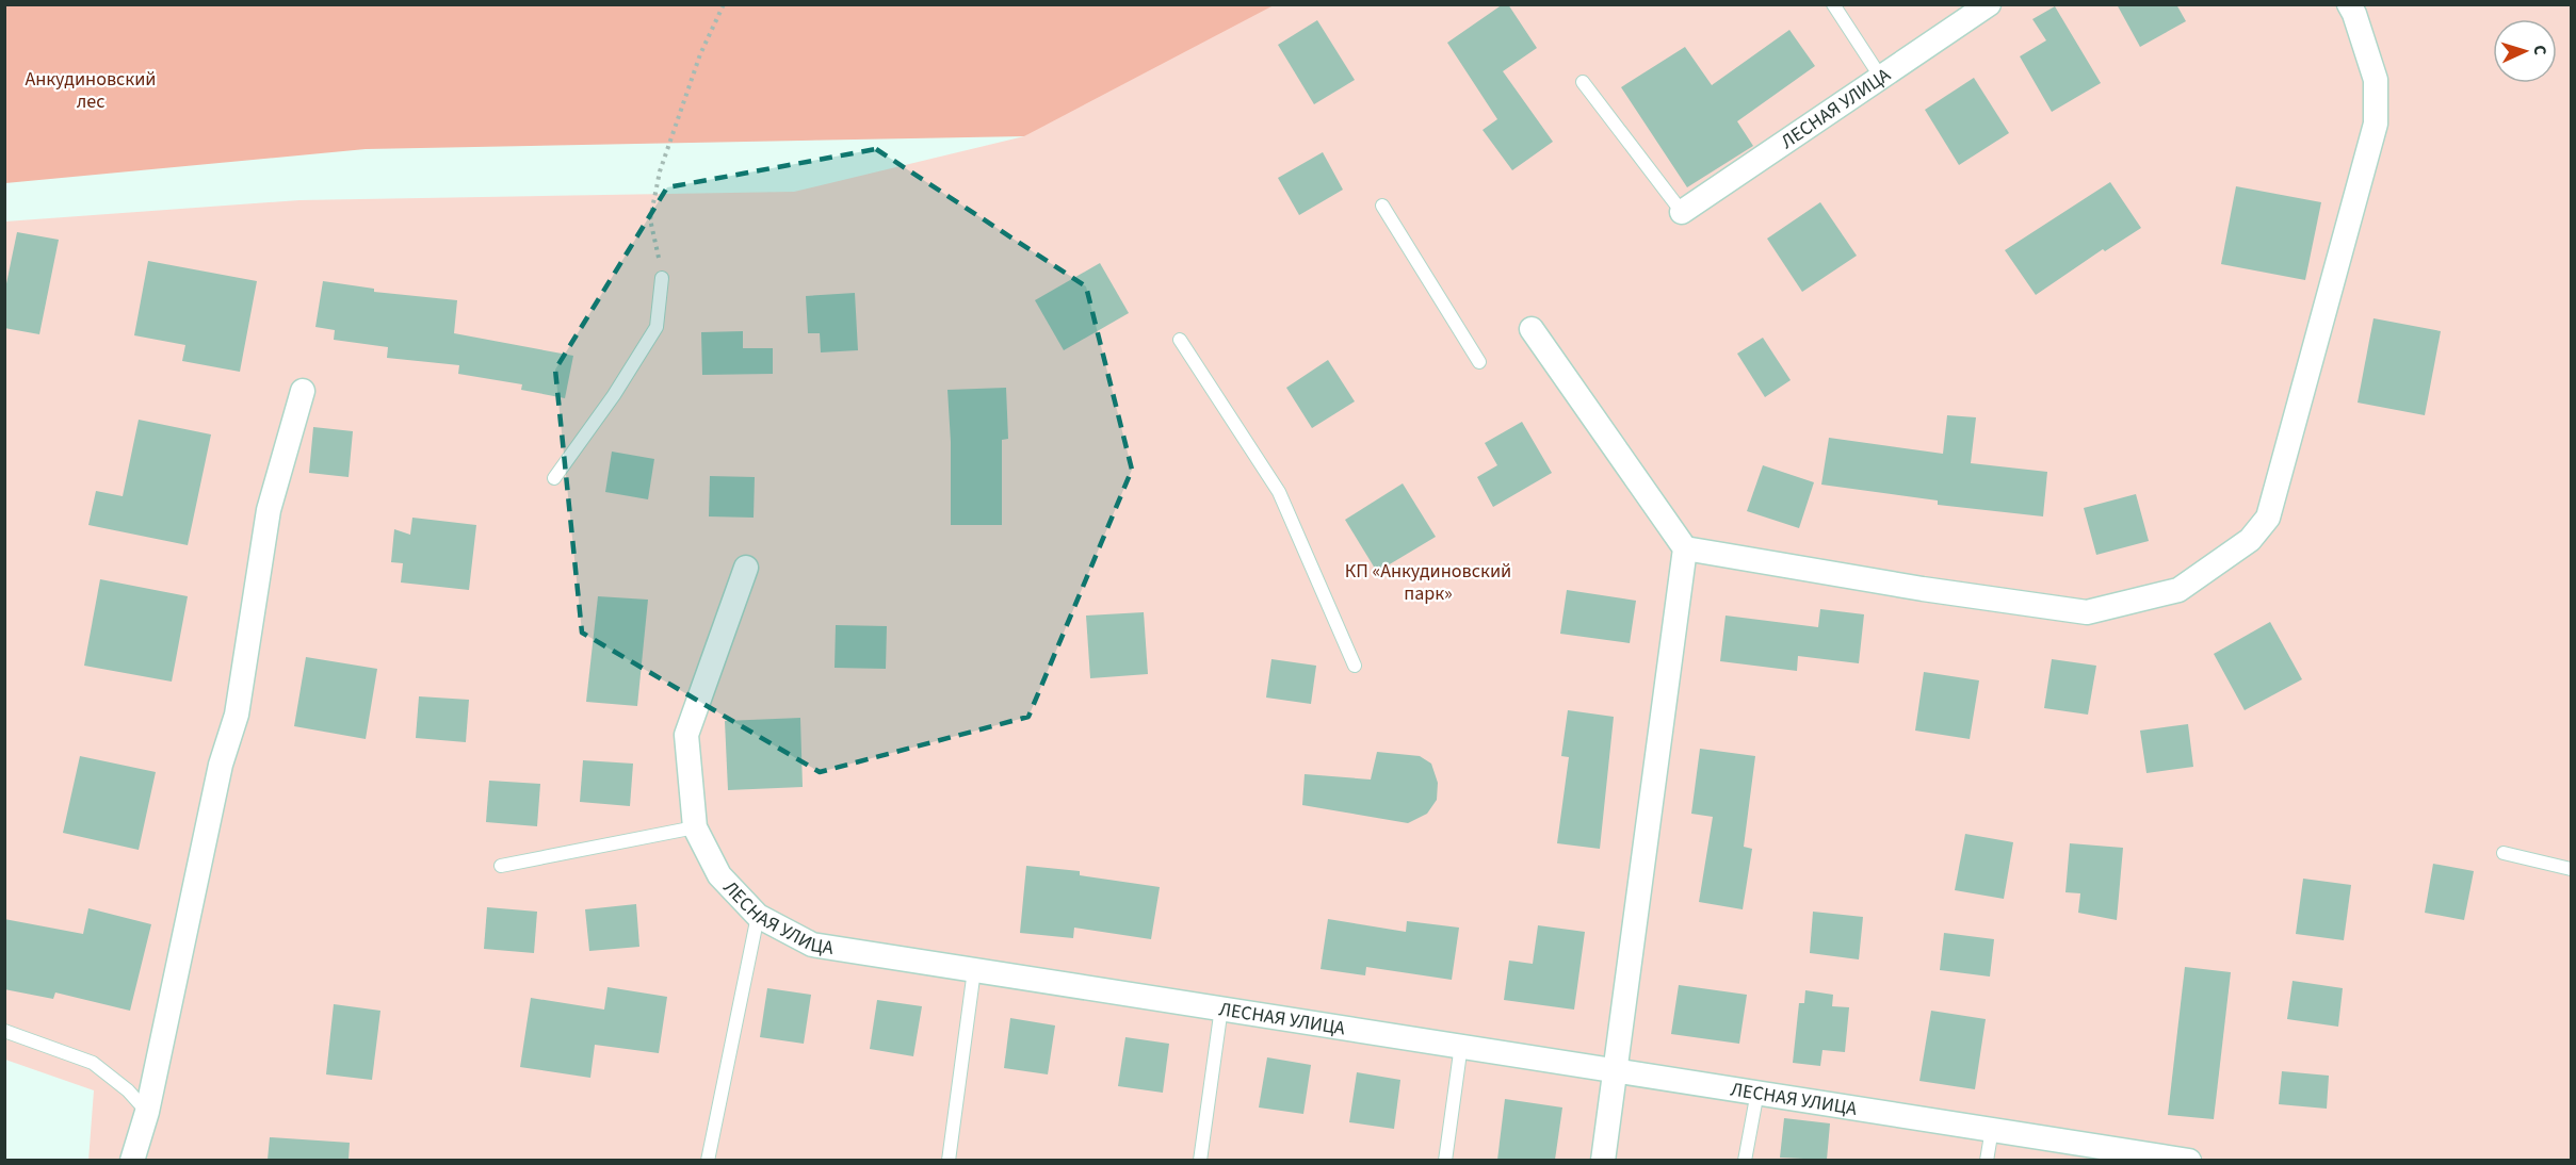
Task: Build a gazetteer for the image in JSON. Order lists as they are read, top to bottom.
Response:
{
  "streets": {
    "street": ["ЛЕСНАЯ УЛИЦА"]
  },
  "parks": ["Анкудиновский лес", "КП «Анкудиновский парк»"],
  "north": "right"
}
